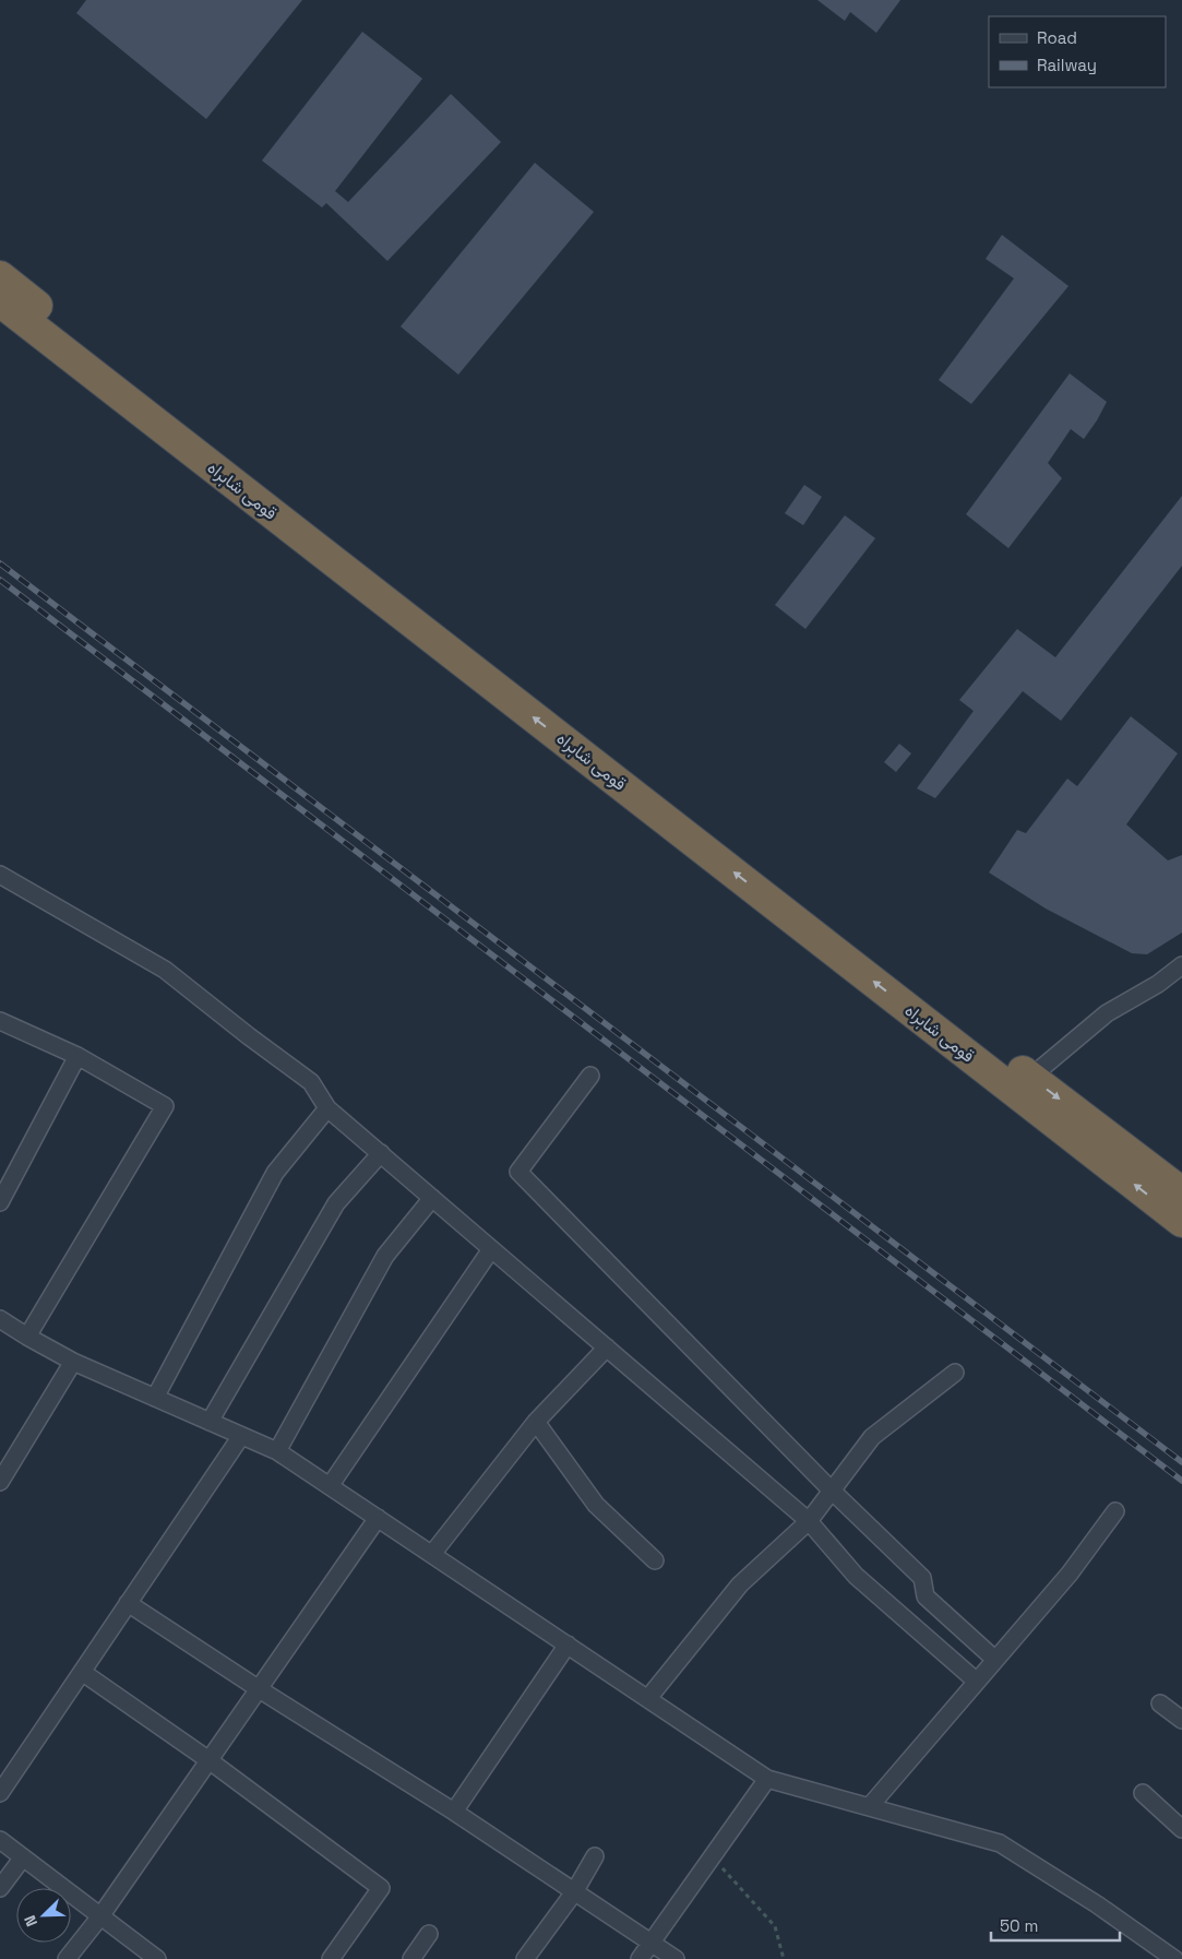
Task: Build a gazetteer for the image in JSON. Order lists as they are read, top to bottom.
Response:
{
  "streets": {
    "highway": ["قومی شاہراہ"]
  },
  "legend": ["Road", "Railway"],
  "scale_bar": "50 m",
  "north": "bottom left"
}
